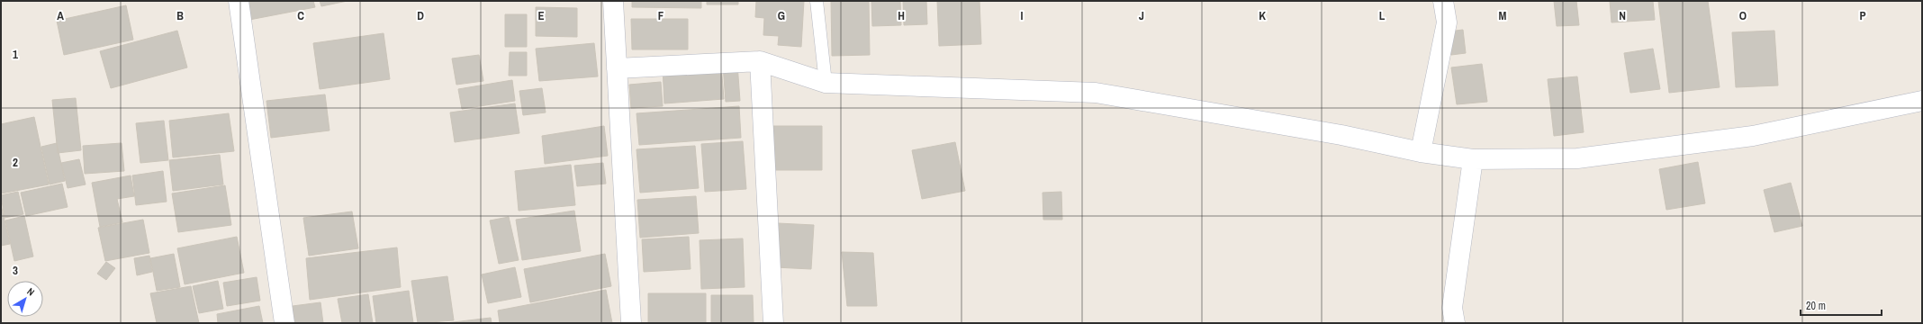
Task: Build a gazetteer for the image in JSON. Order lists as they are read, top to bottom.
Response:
{
  "scale_bar": "20 m",
  "north": "top right",
  "grid": {
    "columns": [
      "A",
      "B",
      "C",
      "D",
      "E",
      "F",
      "G",
      "H",
      "I",
      "J",
      "K",
      "L",
      "M",
      "N",
      "O",
      "P"
    ],
    "rows": ["1", "2", "3"]
  }
}
